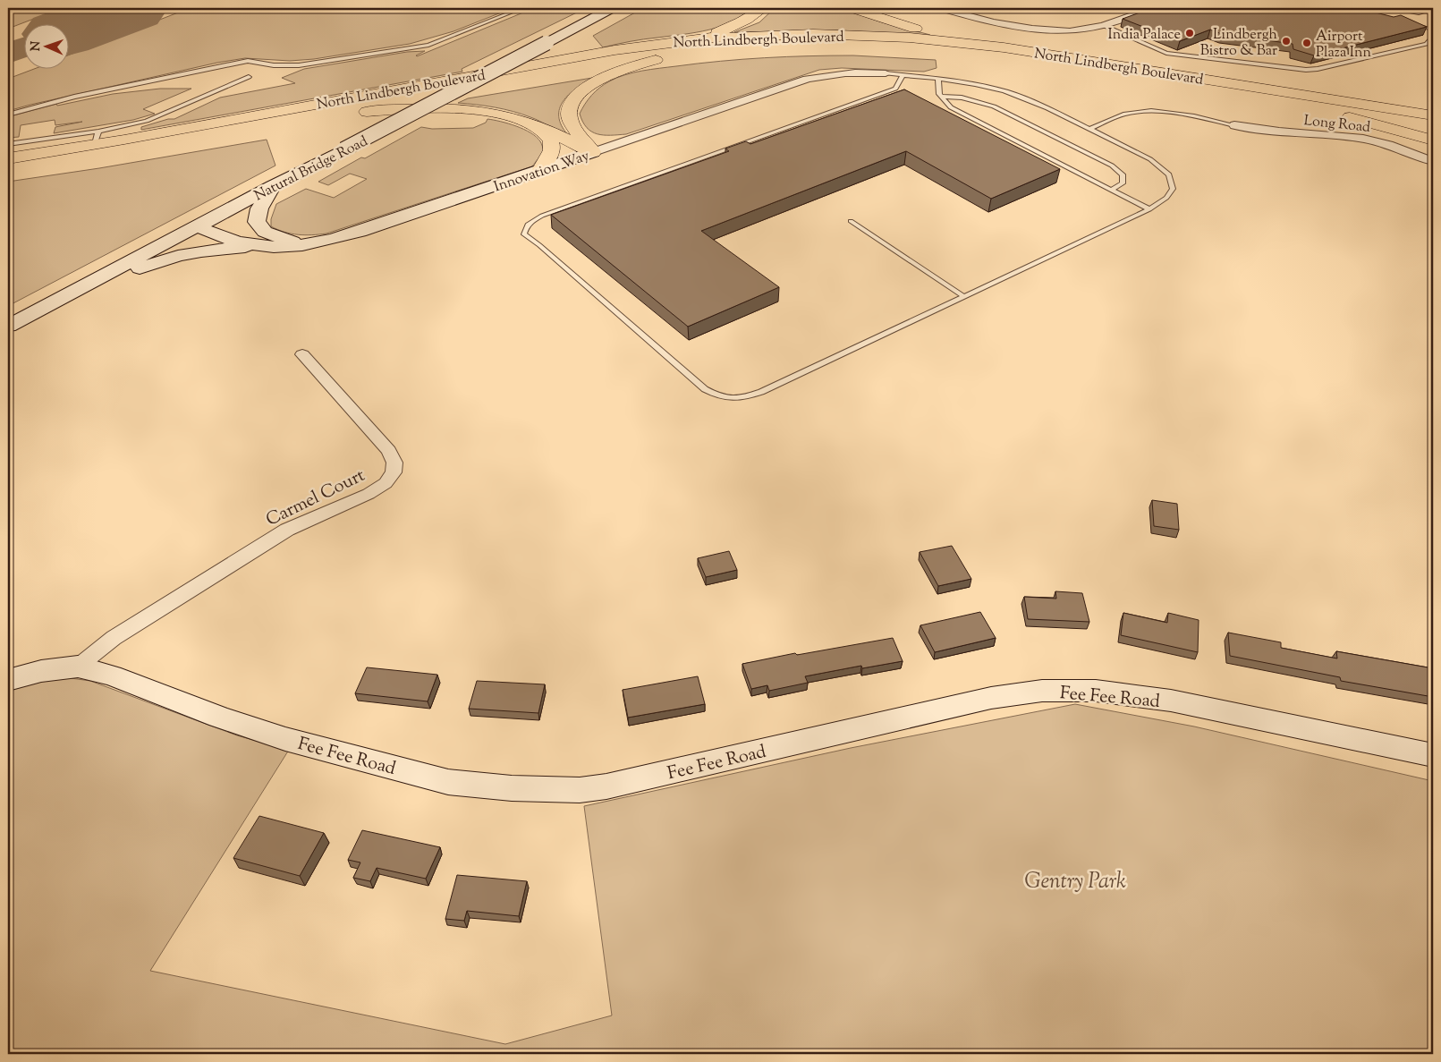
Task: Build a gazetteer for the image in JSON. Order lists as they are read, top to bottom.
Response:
{
  "streets": {
    "highway": ["North Lindbergh Boulevard"],
    "street": [
      "Long Road",
      "Natural Bridge Road",
      "Innovation Way",
      "Carmel Court",
      "Fee Fee Road"
    ]
  },
  "crossings": [
    ["Natural Bridge Road", "Innovation Way"],
    ["Carmel Court", "Fee Fee Road"]
  ],
  "parks": ["Gentry Park"],
  "places": ["India Palace", "Lindbergh Bistro & Bar", "Airport Plaza Inn"],
  "north": "left"
}
